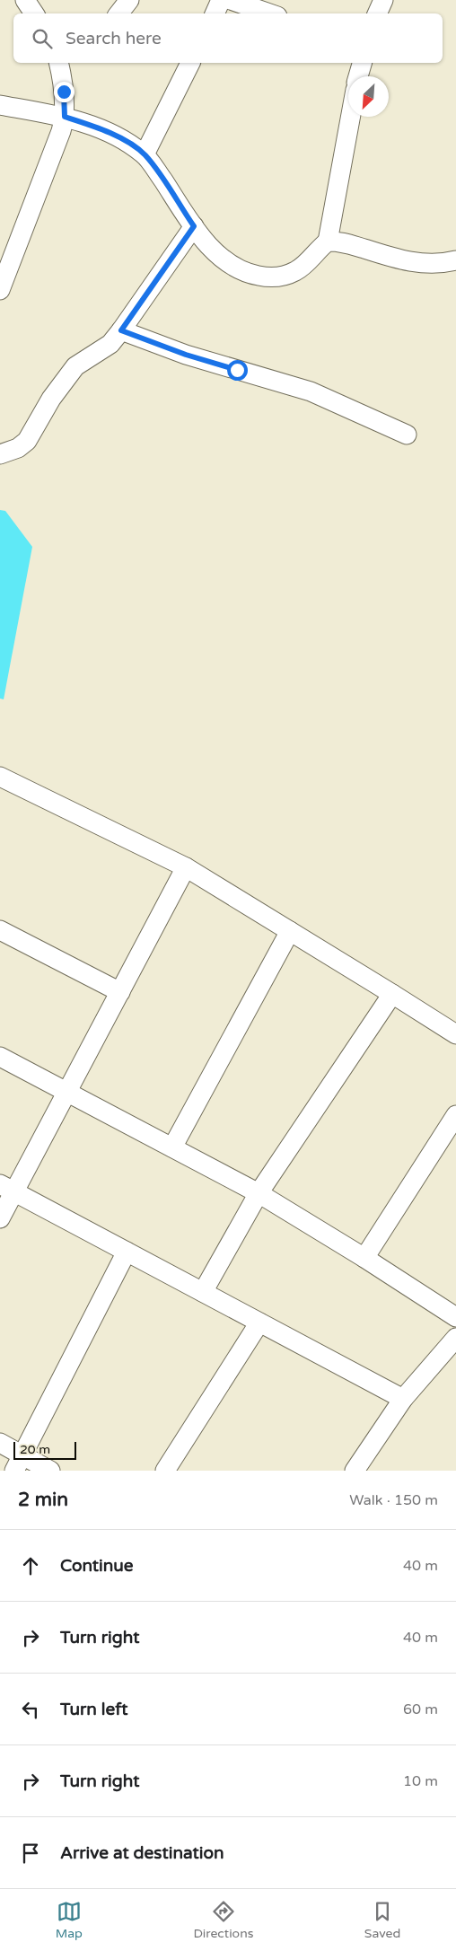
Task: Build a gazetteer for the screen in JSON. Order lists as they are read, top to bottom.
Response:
{
  "scale_bar": "20 m",
  "north": "bottom left",
  "page": {
    "search": "Search here",
    "scale": "20 m",
    "heading": ["2 min", "Walk · 150 m"],
    "list": [
      ["Continue", "40 m"],
      ["Turn right", "40 m"],
      ["Turn left", "60 m"],
      ["Turn right", "10 m"],
      "Arrive at destination"
    ],
    "nav": ["Map", "Directions", "Saved"]
  }
}
